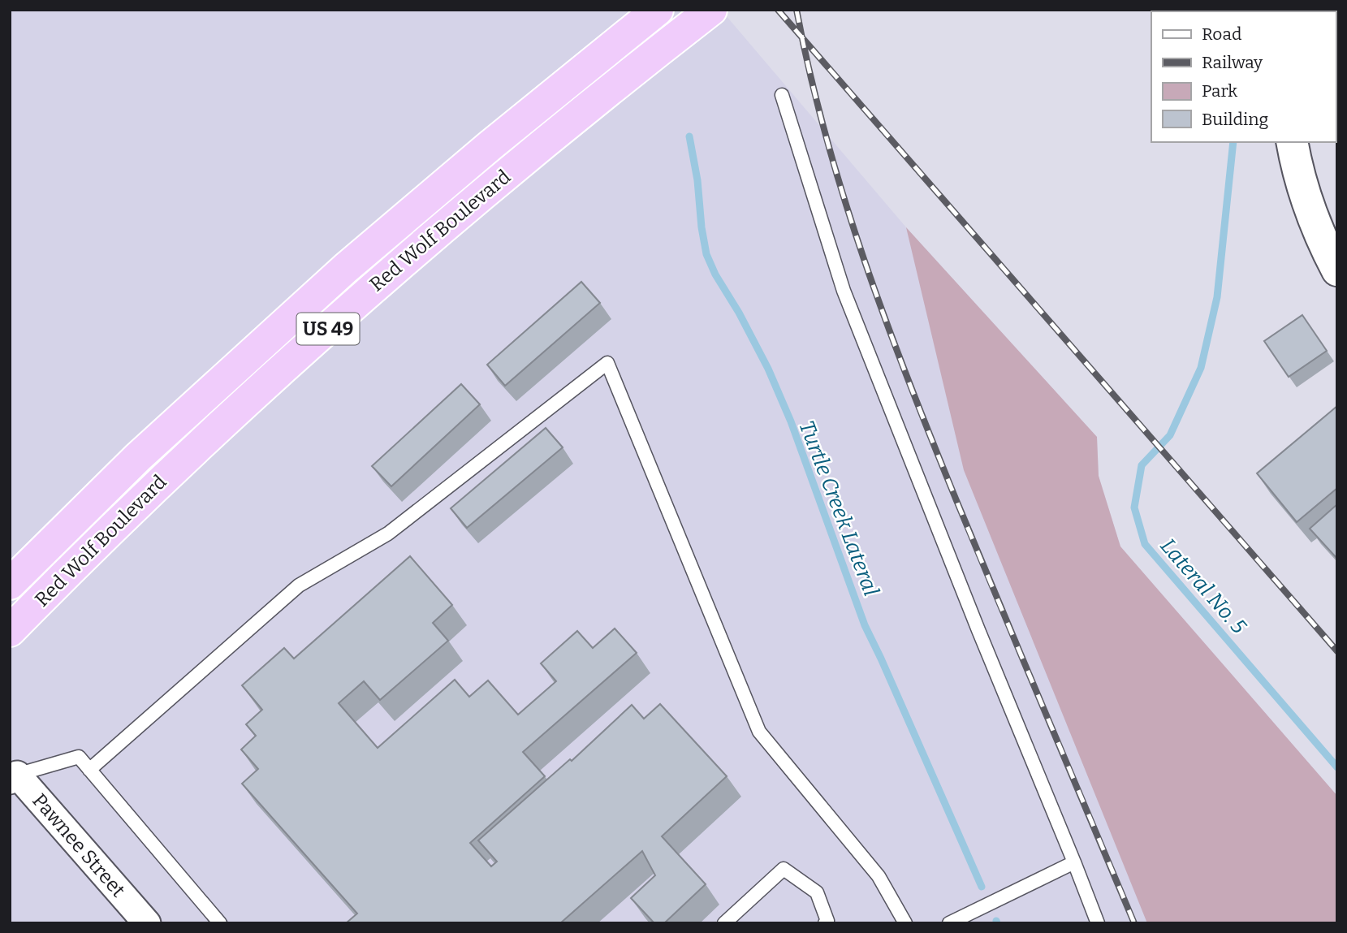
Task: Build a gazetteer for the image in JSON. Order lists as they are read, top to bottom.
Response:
{
  "streets": {
    "highway": ["Red Wolf Boulevard", "US 49"],
    "street": ["Pawnee Street"]
  },
  "water": ["Turtle Creek Lateral", "Lateral No. 5"],
  "legend": [
    "Road",
    "Railway",
    "Park",
    "Building"
  ]
}
